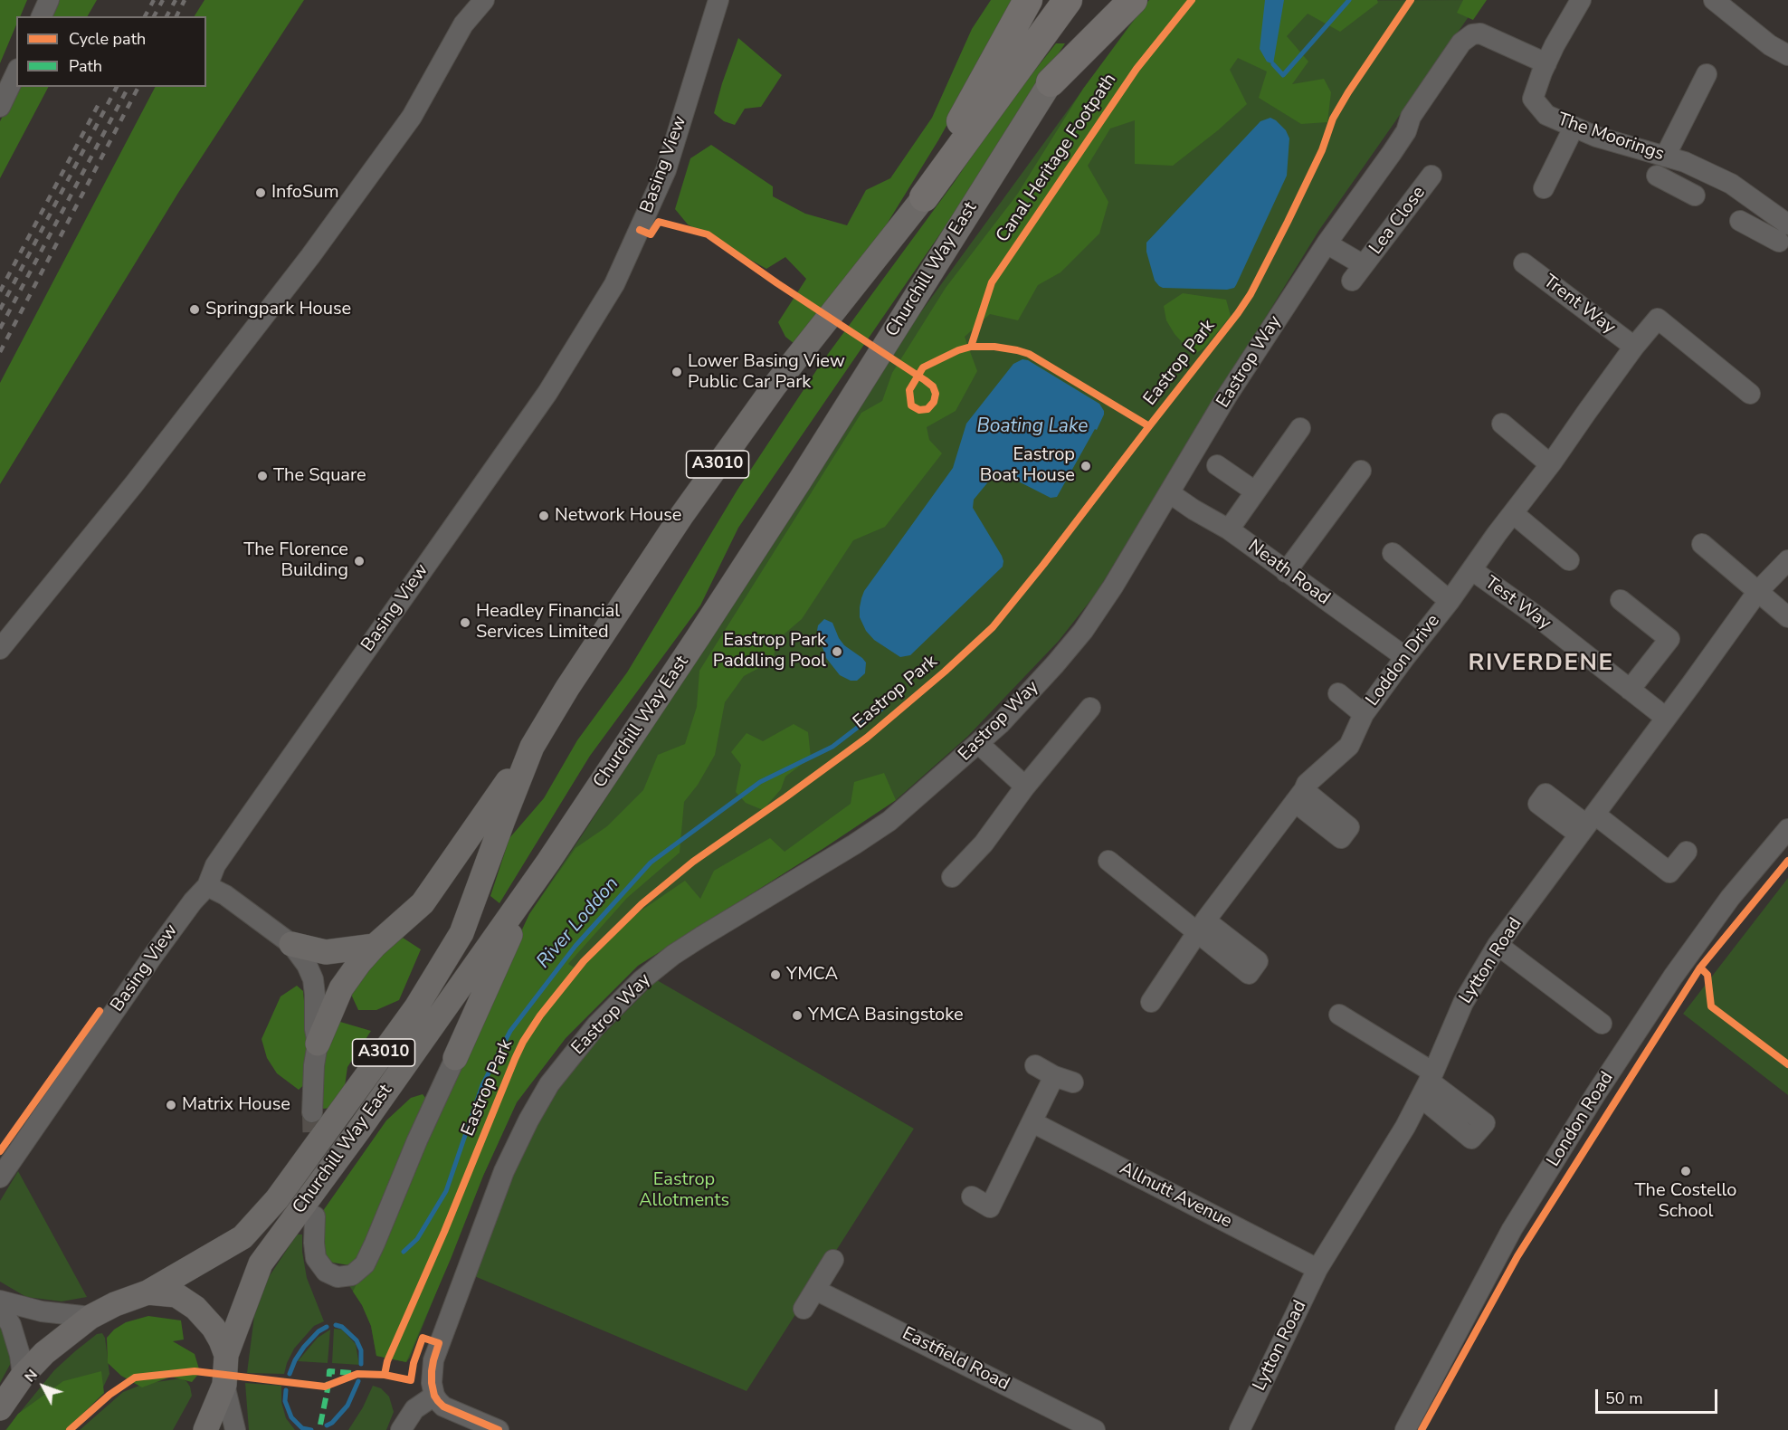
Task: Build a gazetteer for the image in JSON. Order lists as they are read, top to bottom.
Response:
{
  "streets": {
    "main road": ["Churchill Way East", "A3010"],
    "street": [
      "The Moorings",
      "Basing View",
      "Lea Close",
      "Trent Way",
      "Eastrop Way",
      "Neath Road",
      "Test Way",
      "Loddon Drive",
      "Lytton Road",
      "London Road",
      "Allnutt Avenue",
      "Eastfield Road"
    ],
    "cycle path": ["Canal Heritage Footpath", "Eastrop Park"]
  },
  "crossings": [
    ["The Moorings", "Eastrop Way"],
    ["Lea Close", "Eastrop Way"],
    ["Trent Way", "Loddon Drive"],
    ["Eastrop Way", "Neath Road"],
    ["Neath Road", "Loddon Drive"],
    ["Test Way", "Loddon Drive"],
    ["Test Way", "Lytton Road"],
    ["Lytton Road", "Allnutt Avenue"]
  ],
  "districts": ["RIVERDENE"],
  "water": ["Boating Lake", "River Loddon"],
  "parks": ["Eastrop Allotments"],
  "places": [
    "InfoSum",
    "Springpark House",
    "Lower Basing View Public Car Park",
    "Eastrop Boat House",
    "The Square",
    "Network House",
    "The Florence Building",
    "Headley Financial Services Limited",
    "Eastrop Park Paddling Pool",
    "YMCA",
    "YMCA Basingstoke",
    "Matrix House",
    "The Costello School"
  ],
  "legend": ["Cycle path", "Path"],
  "scale_bar": "50 m",
  "north": "top left"
}
